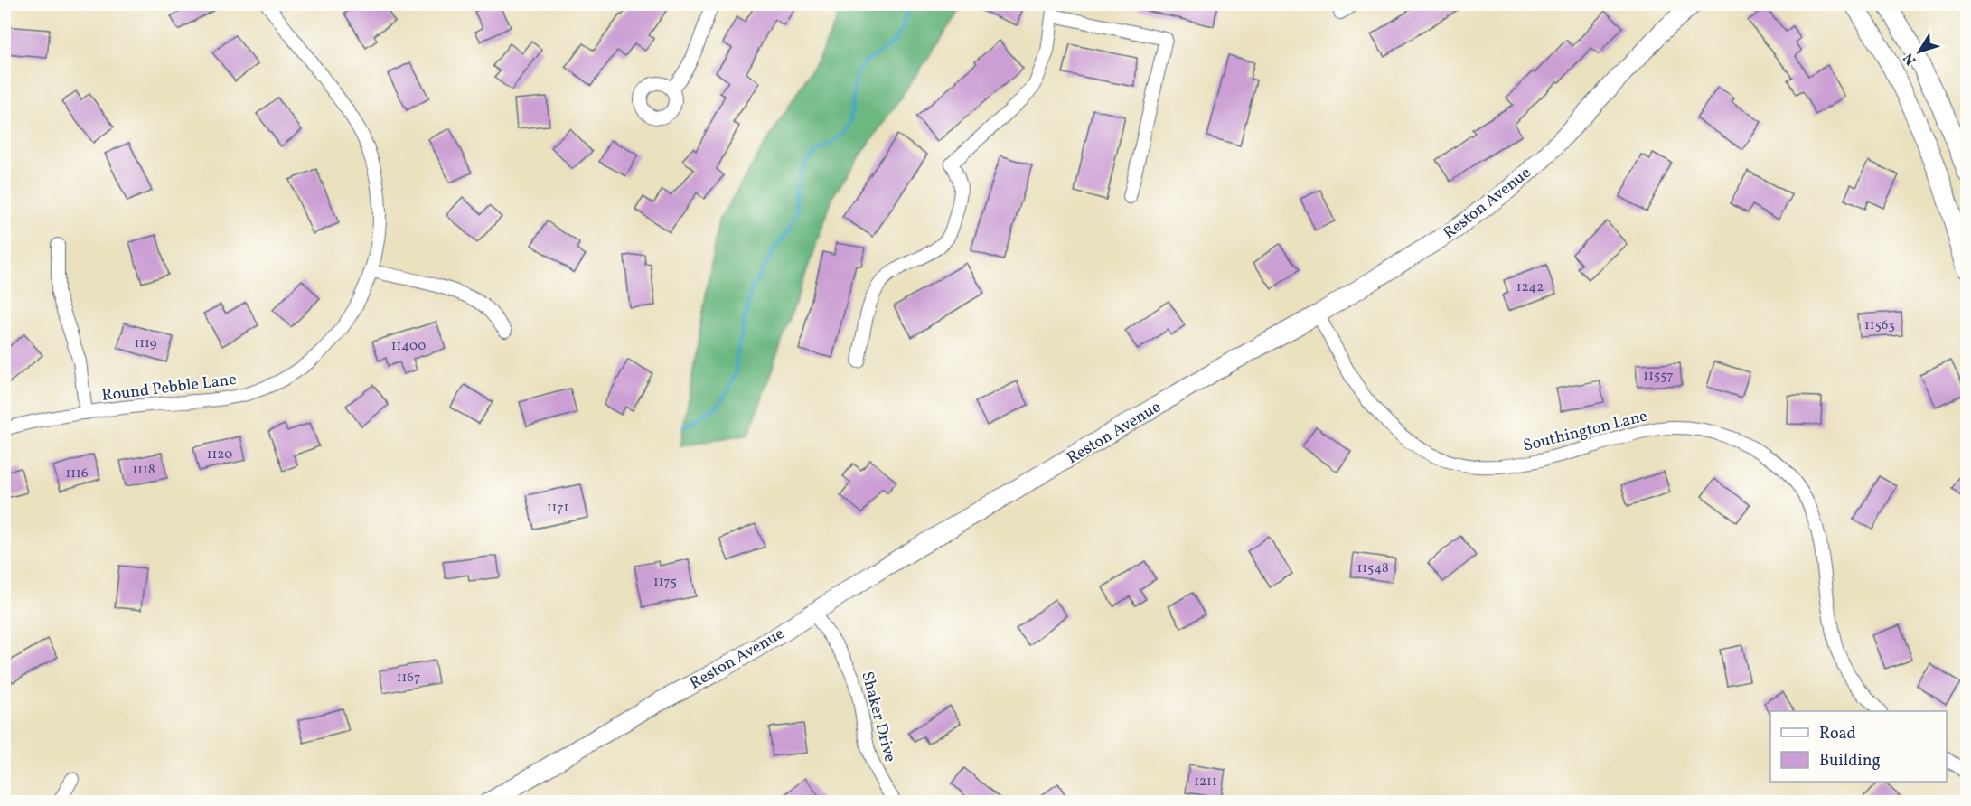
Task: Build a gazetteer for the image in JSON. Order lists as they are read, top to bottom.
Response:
{
  "streets": {
    "street": [
      "Reston Avenue",
      "Round Pebble Lane",
      "Southington Lane",
      "Shaker Drive"
    ]
  },
  "crossings": [
    ["Reston Avenue", "Southington Lane"],
    ["Reston Avenue", "Shaker Drive"]
  ],
  "house_numbers": [
    "1242",
    "11563",
    "1119",
    "11400",
    "11557",
    "1120",
    "1118",
    "1116",
    "1171",
    "11548",
    "1175",
    "1167",
    "1211"
  ],
  "legend": ["Road", "Building"],
  "north": "bottom left"
}
